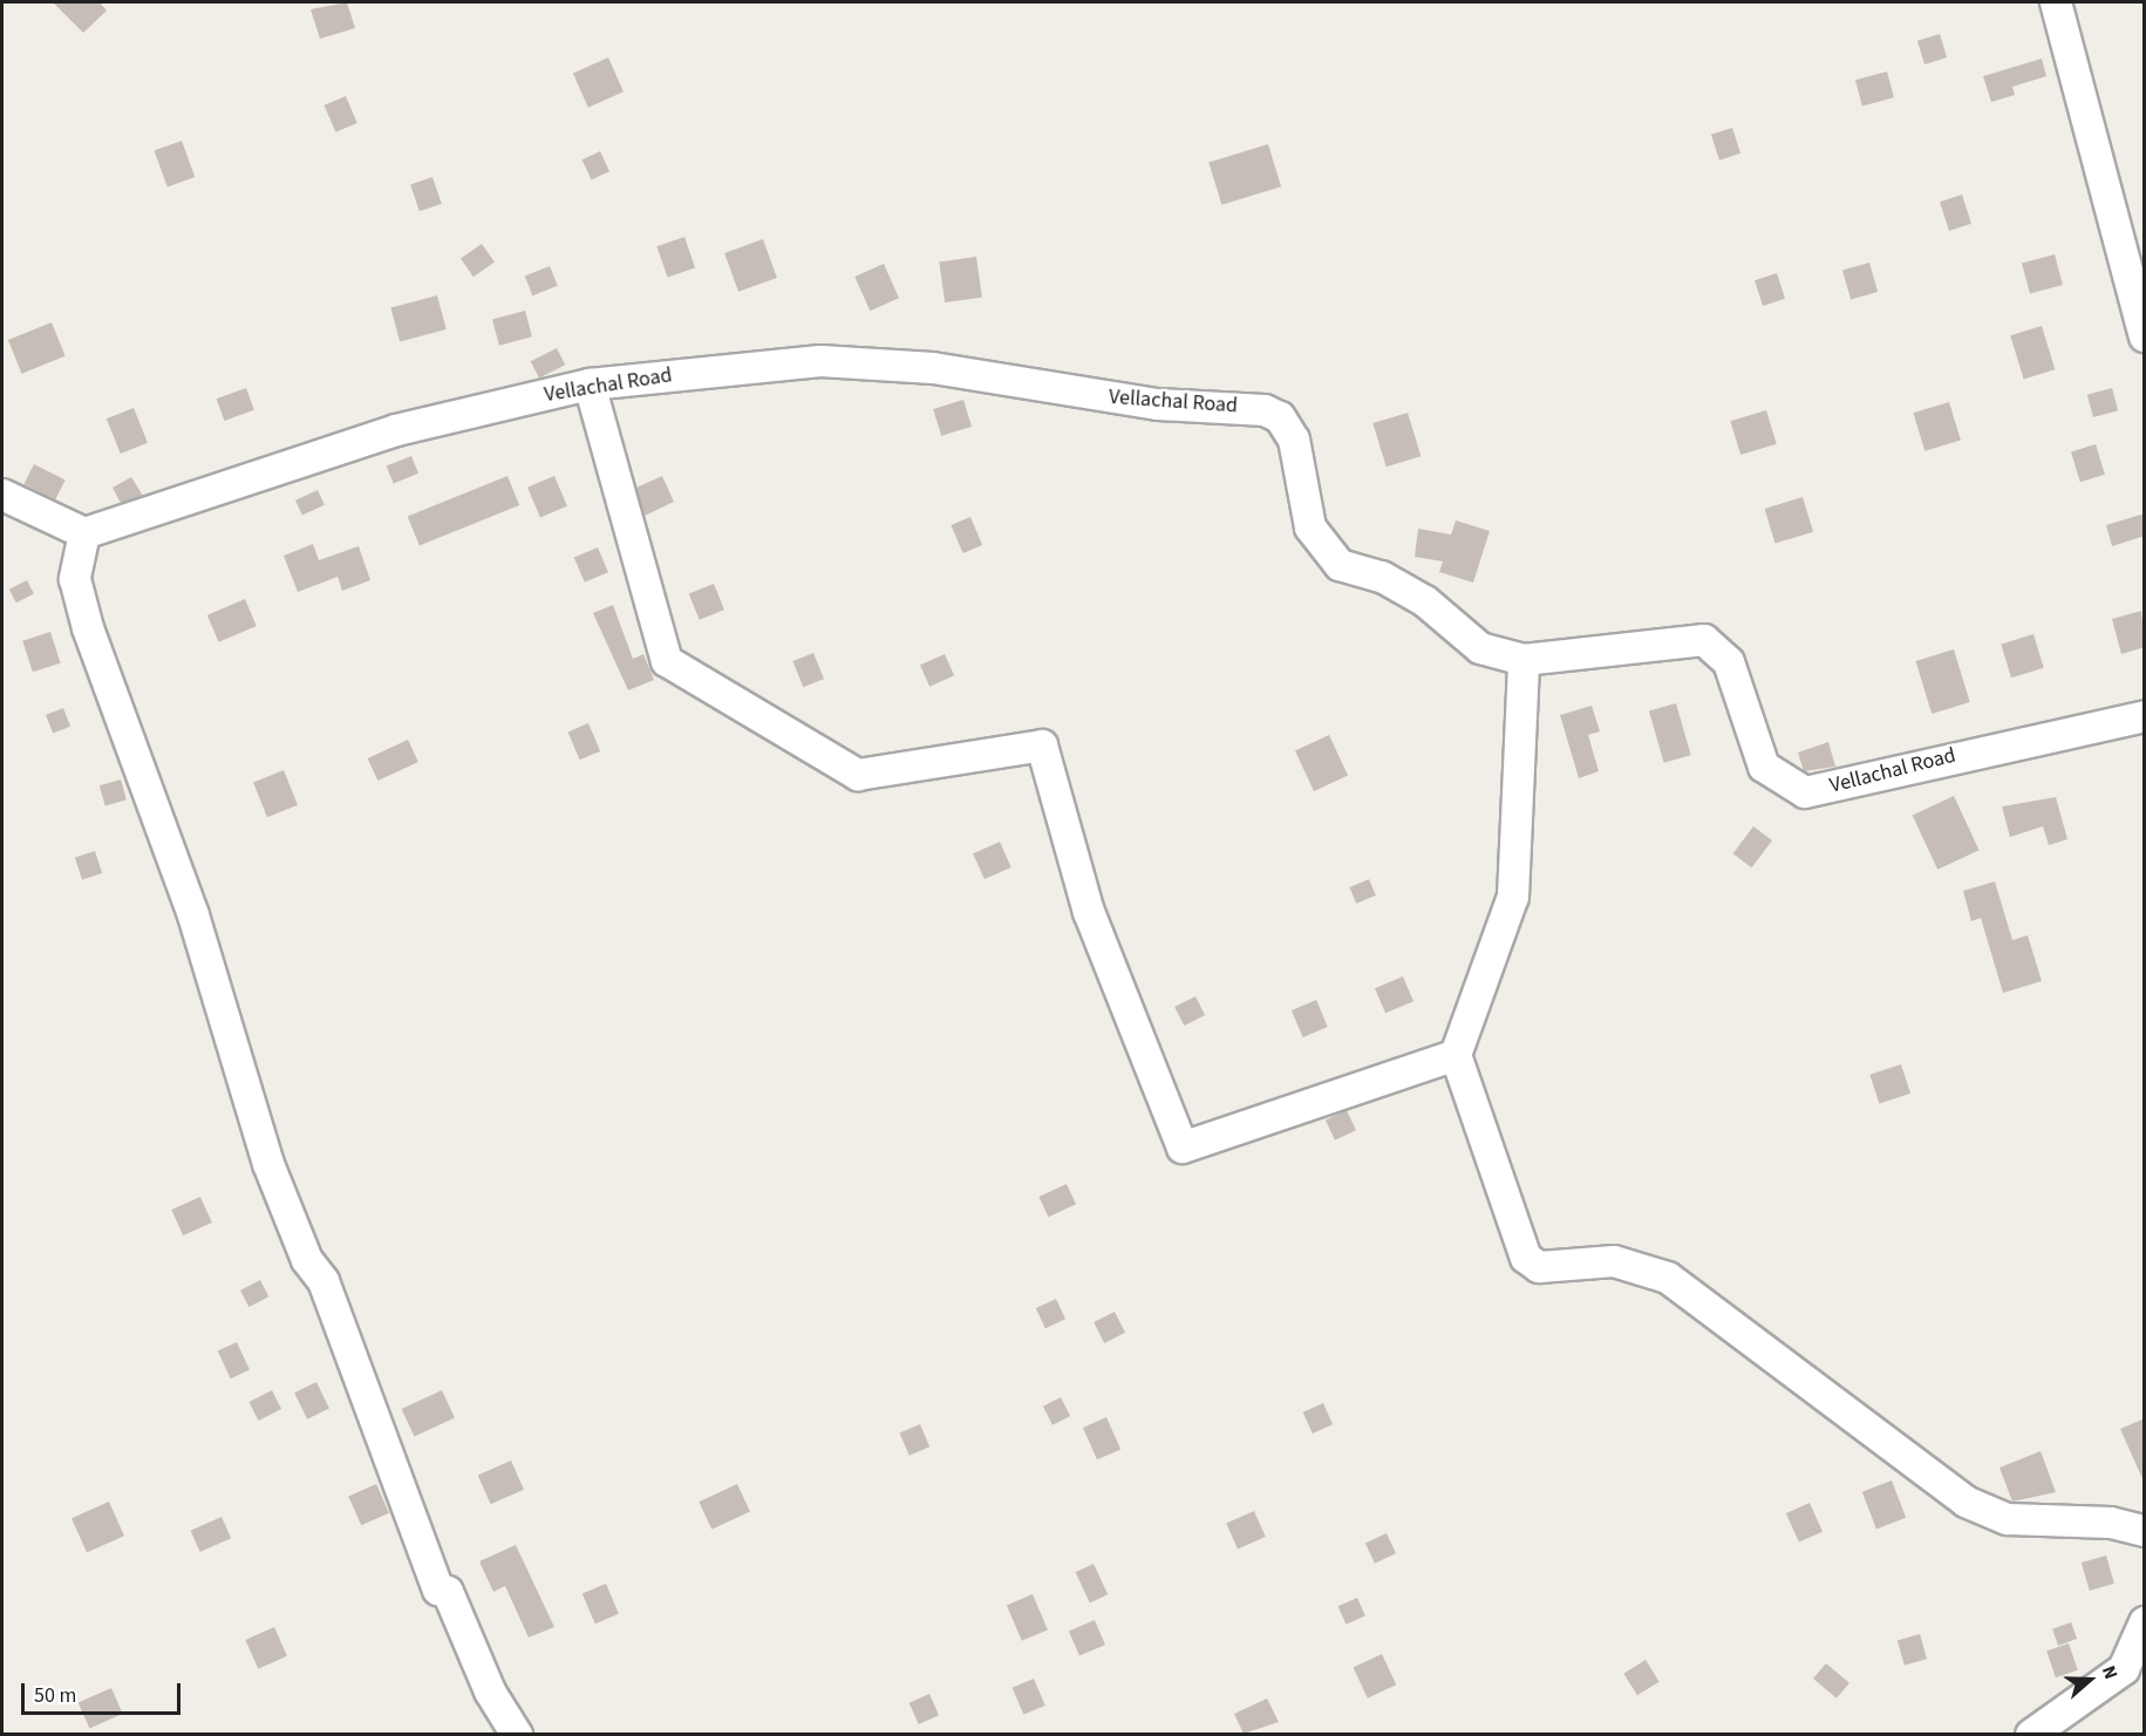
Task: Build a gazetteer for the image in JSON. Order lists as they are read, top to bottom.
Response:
{
  "streets": {
    "street": ["Vellachal Road"]
  },
  "scale_bar": "50 m",
  "north": "right"
}
